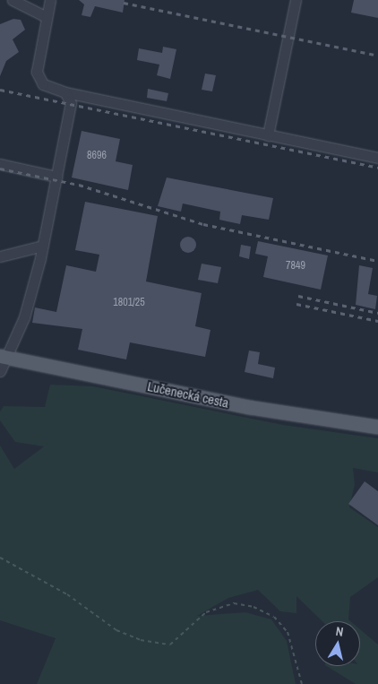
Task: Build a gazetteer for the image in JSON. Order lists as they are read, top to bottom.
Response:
{
  "streets": {
    "main road": ["Lučenecká cesta"]
  },
  "house_numbers": ["8696", "7849", "1801/25"],
  "north": "top"
}
